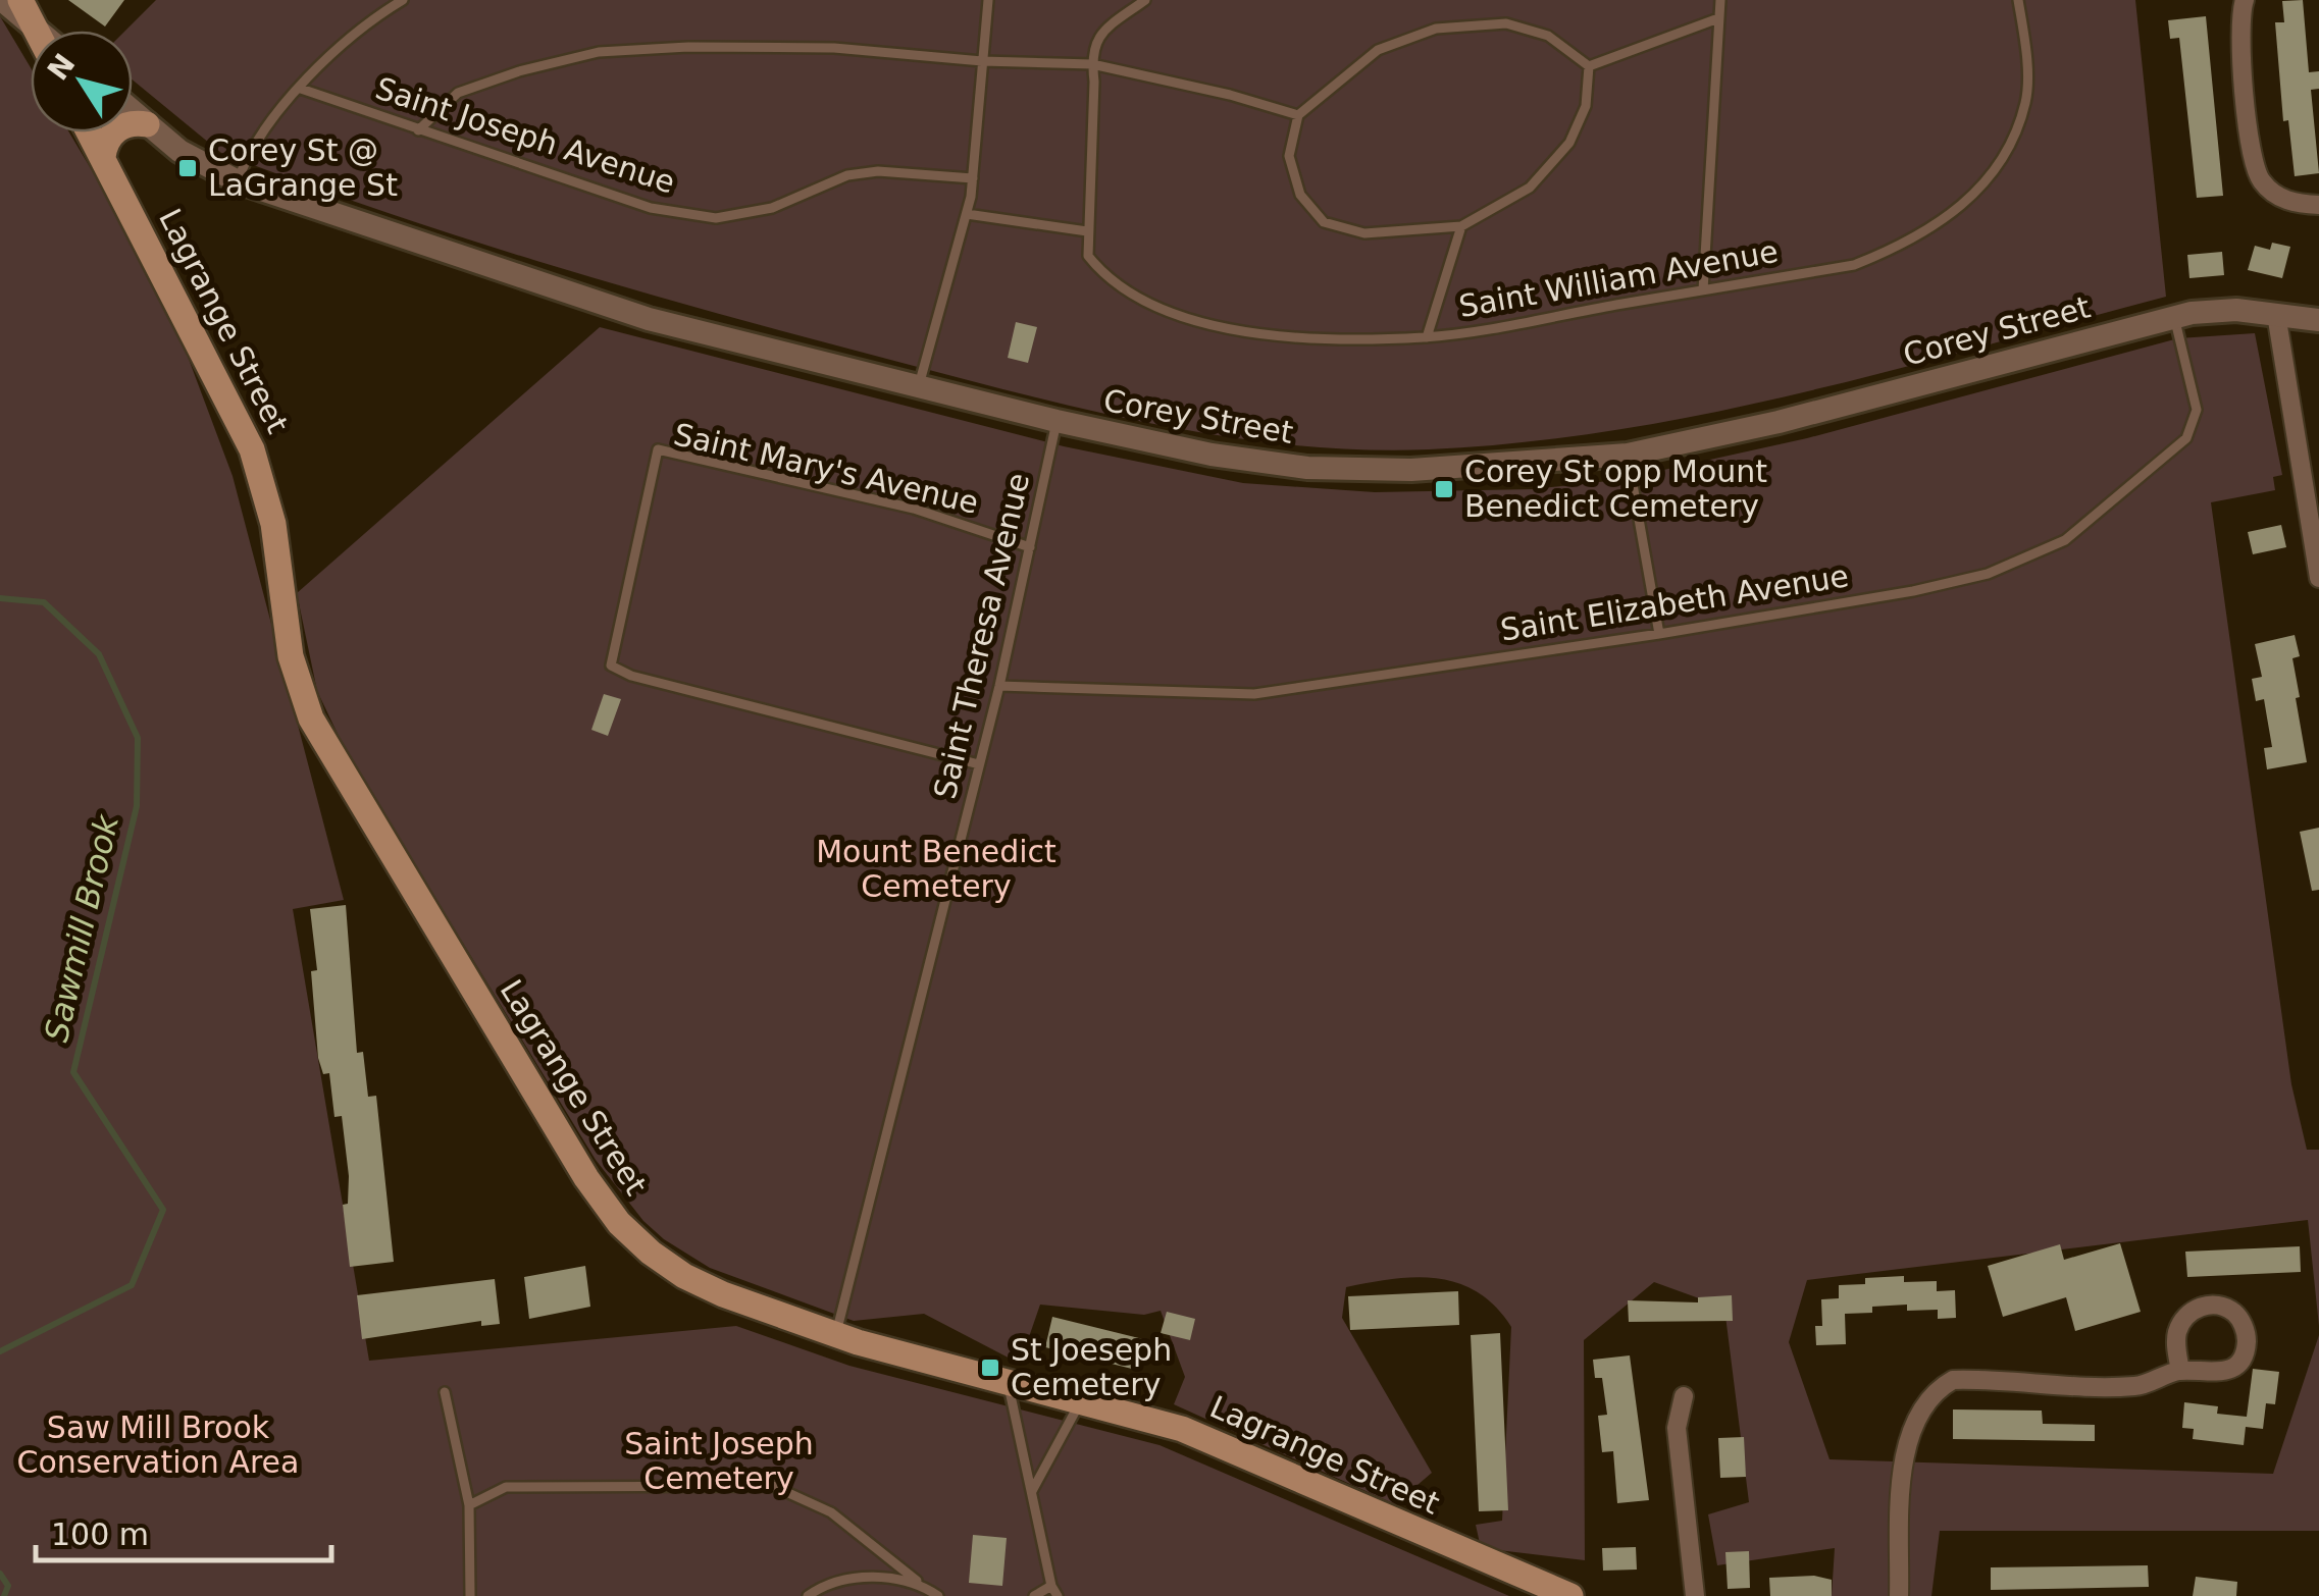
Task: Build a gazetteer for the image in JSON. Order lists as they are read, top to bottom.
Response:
{
  "streets": {
    "main road": ["Lagrange Street"],
    "street": ["Corey Street"],
    "lane": [
      "Saint Joseph Avenue",
      "Saint William Avenue",
      "Saint Mary's Avenue",
      "Saint Elizabeth Avenue",
      "Saint Theresa Avenue"
    ]
  },
  "crossings": [
    ["Lagrange Street", "Saint Theresa Avenue"],
    ["Corey Street", "Saint Elizabeth Avenue"],
    ["Corey Street", "Saint Theresa Avenue"],
    ["Saint Mary's Avenue", "Saint Theresa Avenue"],
    ["Saint Elizabeth Avenue", "Saint Theresa Avenue"]
  ],
  "water": ["Sawmill Brook"],
  "parks": ["Mount Benedict Cemetery", "Saw Mill Brook Conservation Area", "Saint Joseph Cemetery"],
  "places": {
    "transit": ["Corey St @ LaGrange St", "Corey St opp Mount Benedict Cemetery", "St Joeseph Cemetery"]
  },
  "scale_bar": "100 m",
  "north": "top left"
}
